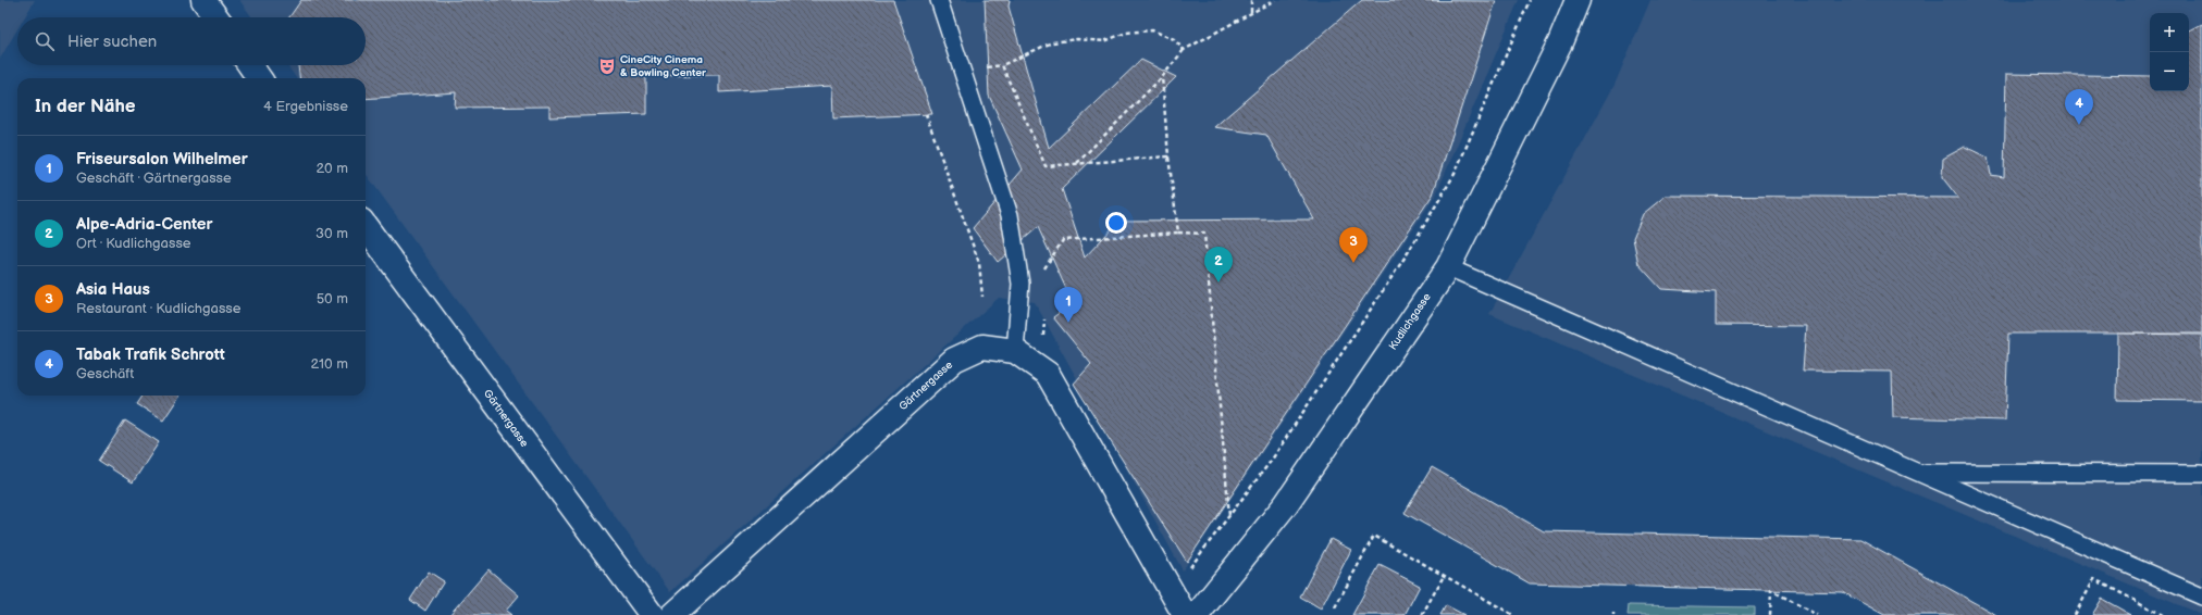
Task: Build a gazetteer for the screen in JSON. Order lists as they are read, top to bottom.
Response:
{
  "streets": {
    "street": ["Kudlichgasse", "Gärtnergasse"]
  },
  "places": {
    "theatre": ["CineCity Cinema & Bowling Center"]
  },
  "page": {
    "map_buttons": ["+", "−"],
    "search": "Hier suchen",
    "heading": ["In der Nähe", "4 Ergebnisse"],
    "pins": [
      "4",
      "3",
      "2",
      "1"
    ],
    "list": [
      {
        "mark": "1",
        "name": "Friseursalon Wilhelmer",
        "note": "Geschäft · Gärtnergasse",
        "value": "20 m"
      },
      {
        "mark": "2",
        "name": "Alpe-Adria-Center",
        "note": "Ort · Kudlichgasse",
        "value": "30 m"
      },
      {
        "mark": "3",
        "name": "Asia Haus",
        "note": "Restaurant · Kudlichgasse",
        "value": "50 m"
      },
      {
        "mark": "4",
        "name": "Tabak Trafik Schrott",
        "note": "Geschäft",
        "value": "210 m"
      }
    ]
  }
}
